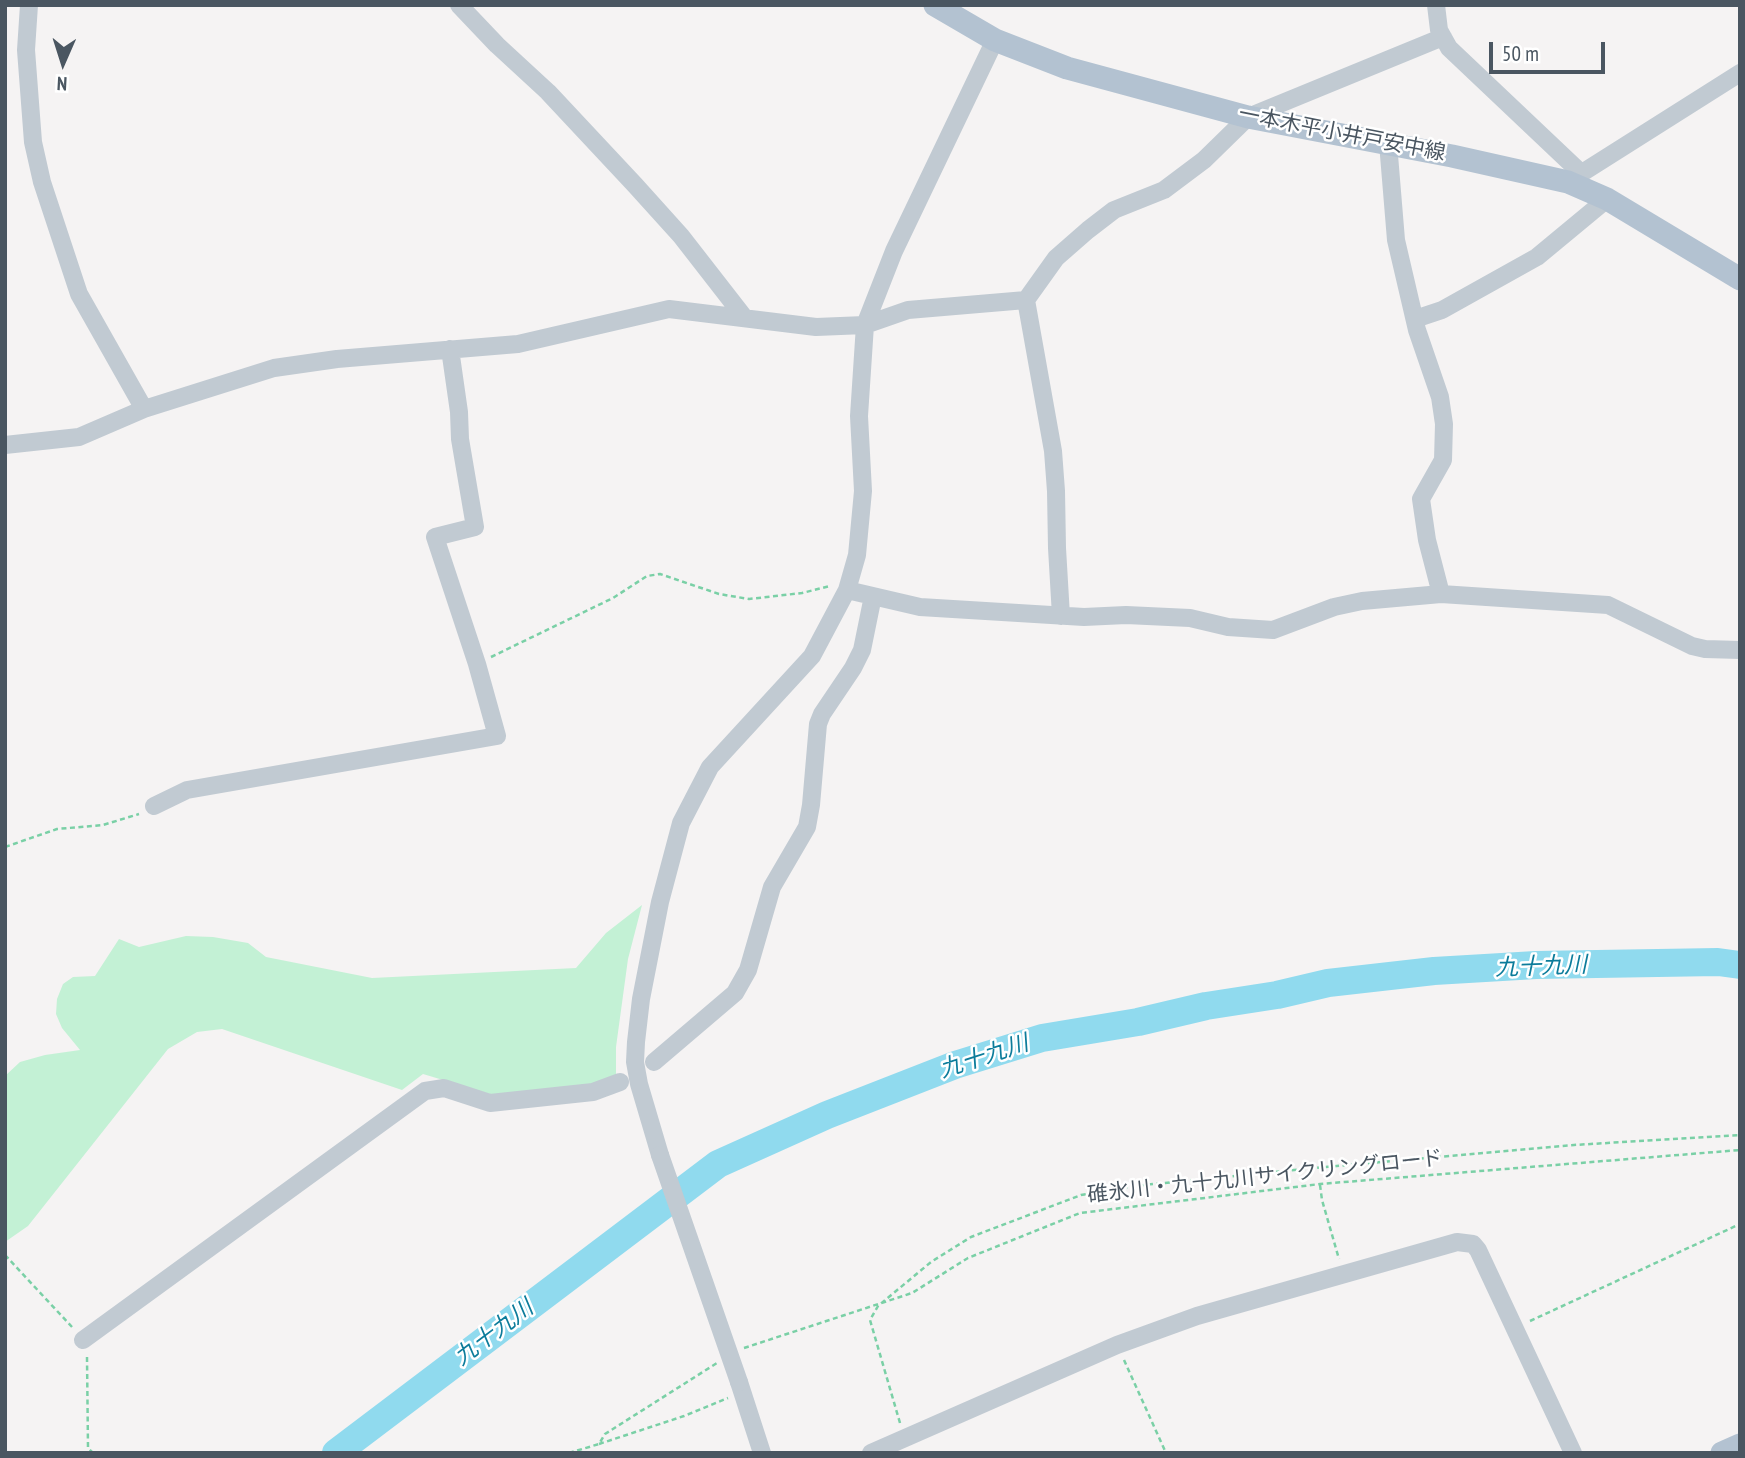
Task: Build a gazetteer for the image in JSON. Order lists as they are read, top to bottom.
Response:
{
  "streets": {
    "main road": ["一本木平小井戸安中線"],
    "path": ["碓氷川・九十九川サイクリングロード"]
  },
  "water": ["九十九川"],
  "scale_bar": "50 m",
  "north": "bottom"
}
